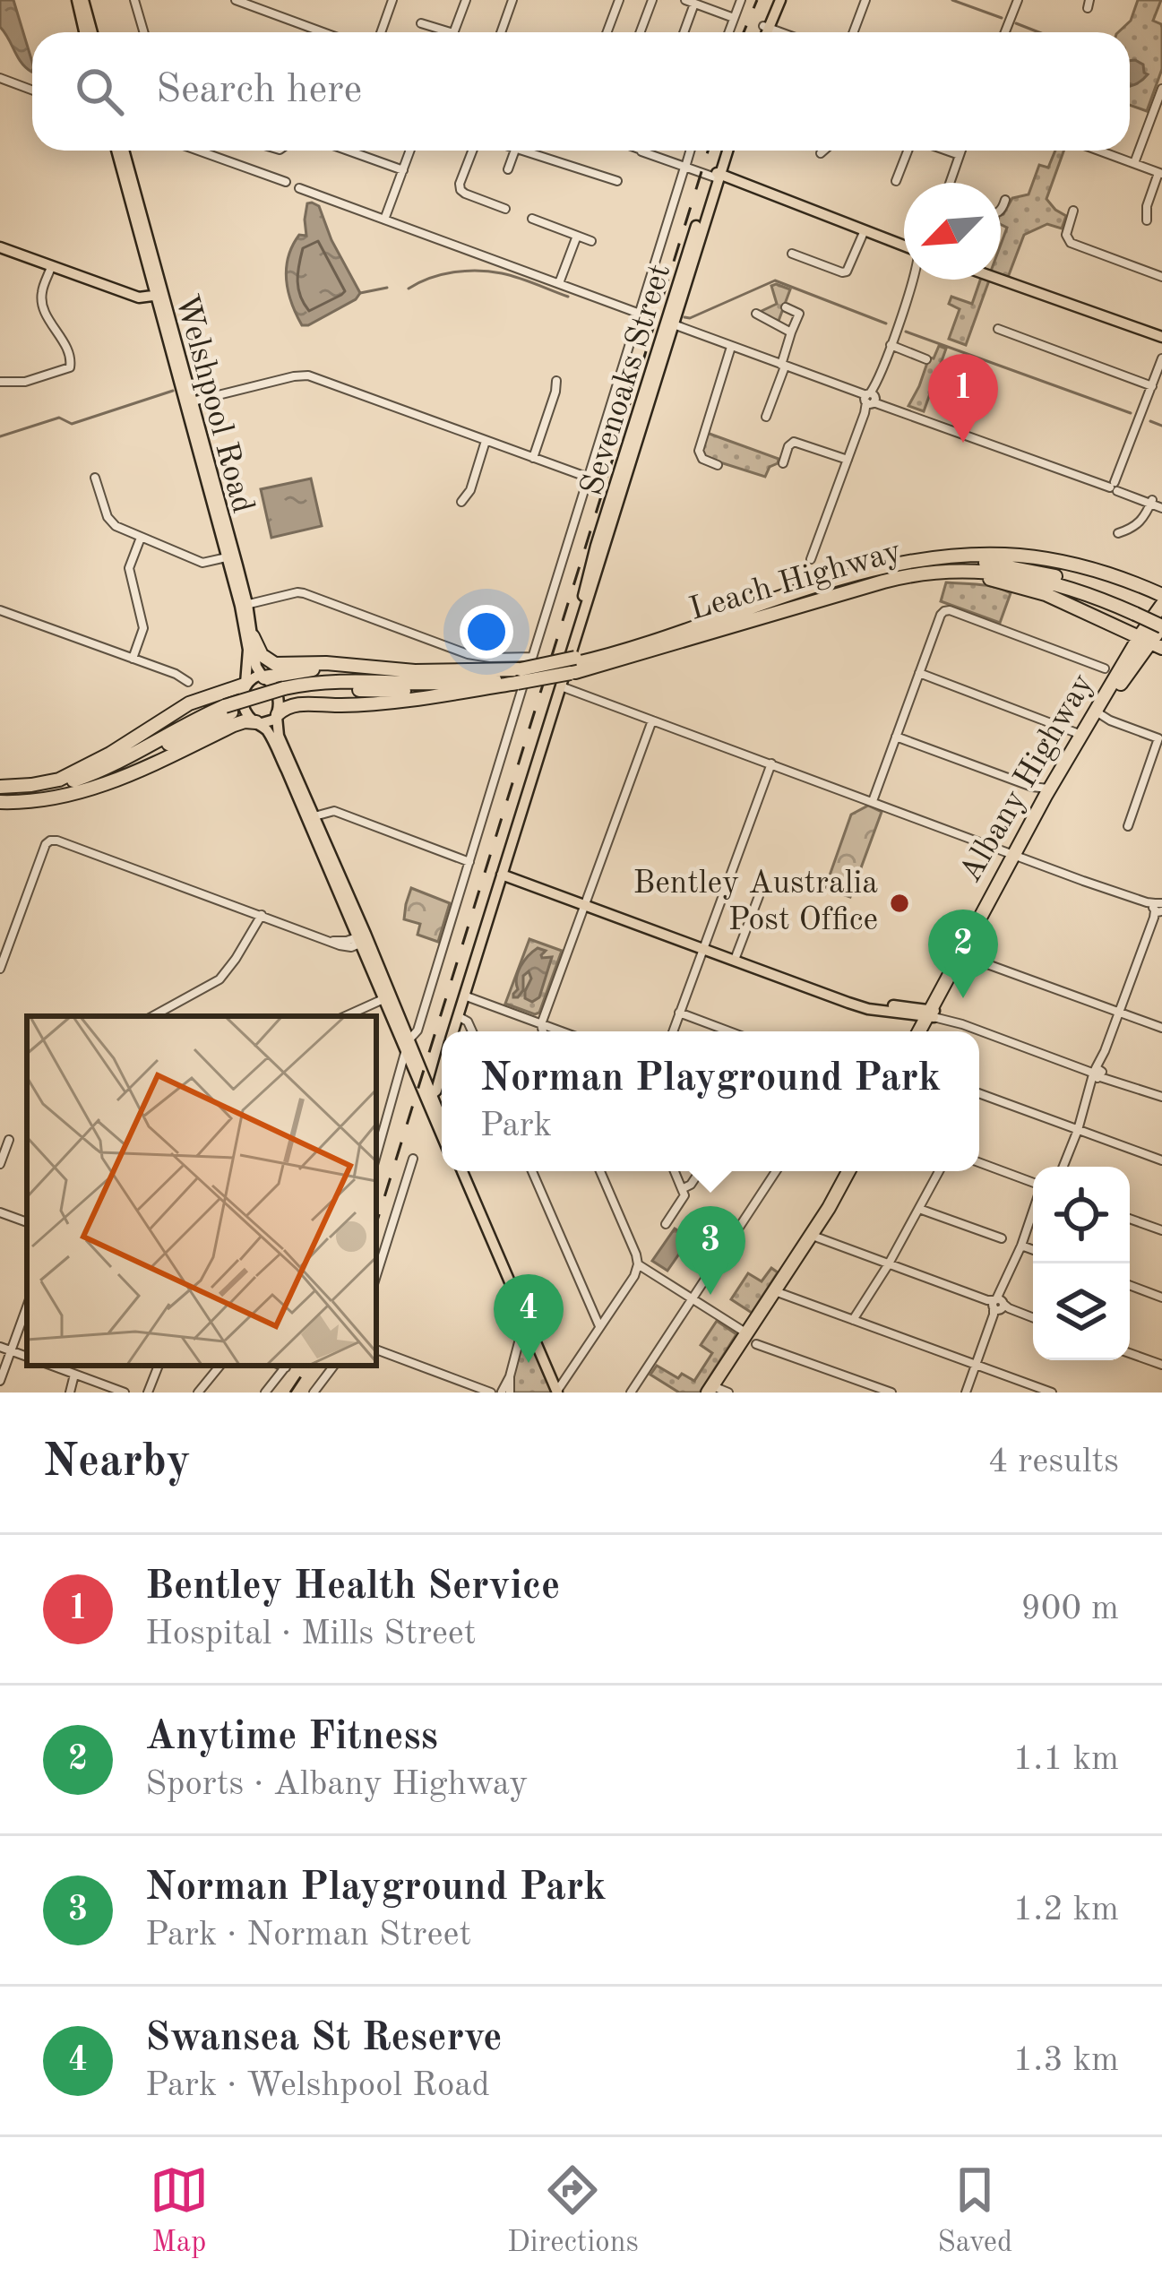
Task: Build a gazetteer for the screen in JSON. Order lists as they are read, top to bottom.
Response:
{
  "streets": {
    "highway": ["Leach Highway", "Albany Highway"],
    "main road": ["Sevenoaks Street", "Welshpool Road"]
  },
  "crossings": [
    ["Leach Highway", "Albany Highway"]
  ],
  "places": ["Bentley Australia Post Office"],
  "north": "bottom left",
  "page": {
    "search": "Search here",
    "pins": [
      "1",
      "2",
      "3",
      "4"
    ],
    "popup": ["Norman Playground Park", "Park"],
    "heading": ["Nearby", "4 results"],
    "list": [
      {
        "mark": "1",
        "name": "Bentley Health Service",
        "note": "Hospital · Mills Street",
        "value": "900 m"
      },
      {
        "mark": "2",
        "name": "Anytime Fitness",
        "note": "Sports · Albany Highway",
        "value": "1.1 km"
      },
      {
        "mark": "3",
        "name": "Norman Playground Park",
        "note": "Park · Norman Street",
        "value": "1.2 km"
      },
      {
        "mark": "4",
        "name": "Swansea St Reserve",
        "note": "Park · Welshpool Road",
        "value": "1.3 km"
      }
    ],
    "nav": ["Map", "Directions", "Saved"]
  }
}
